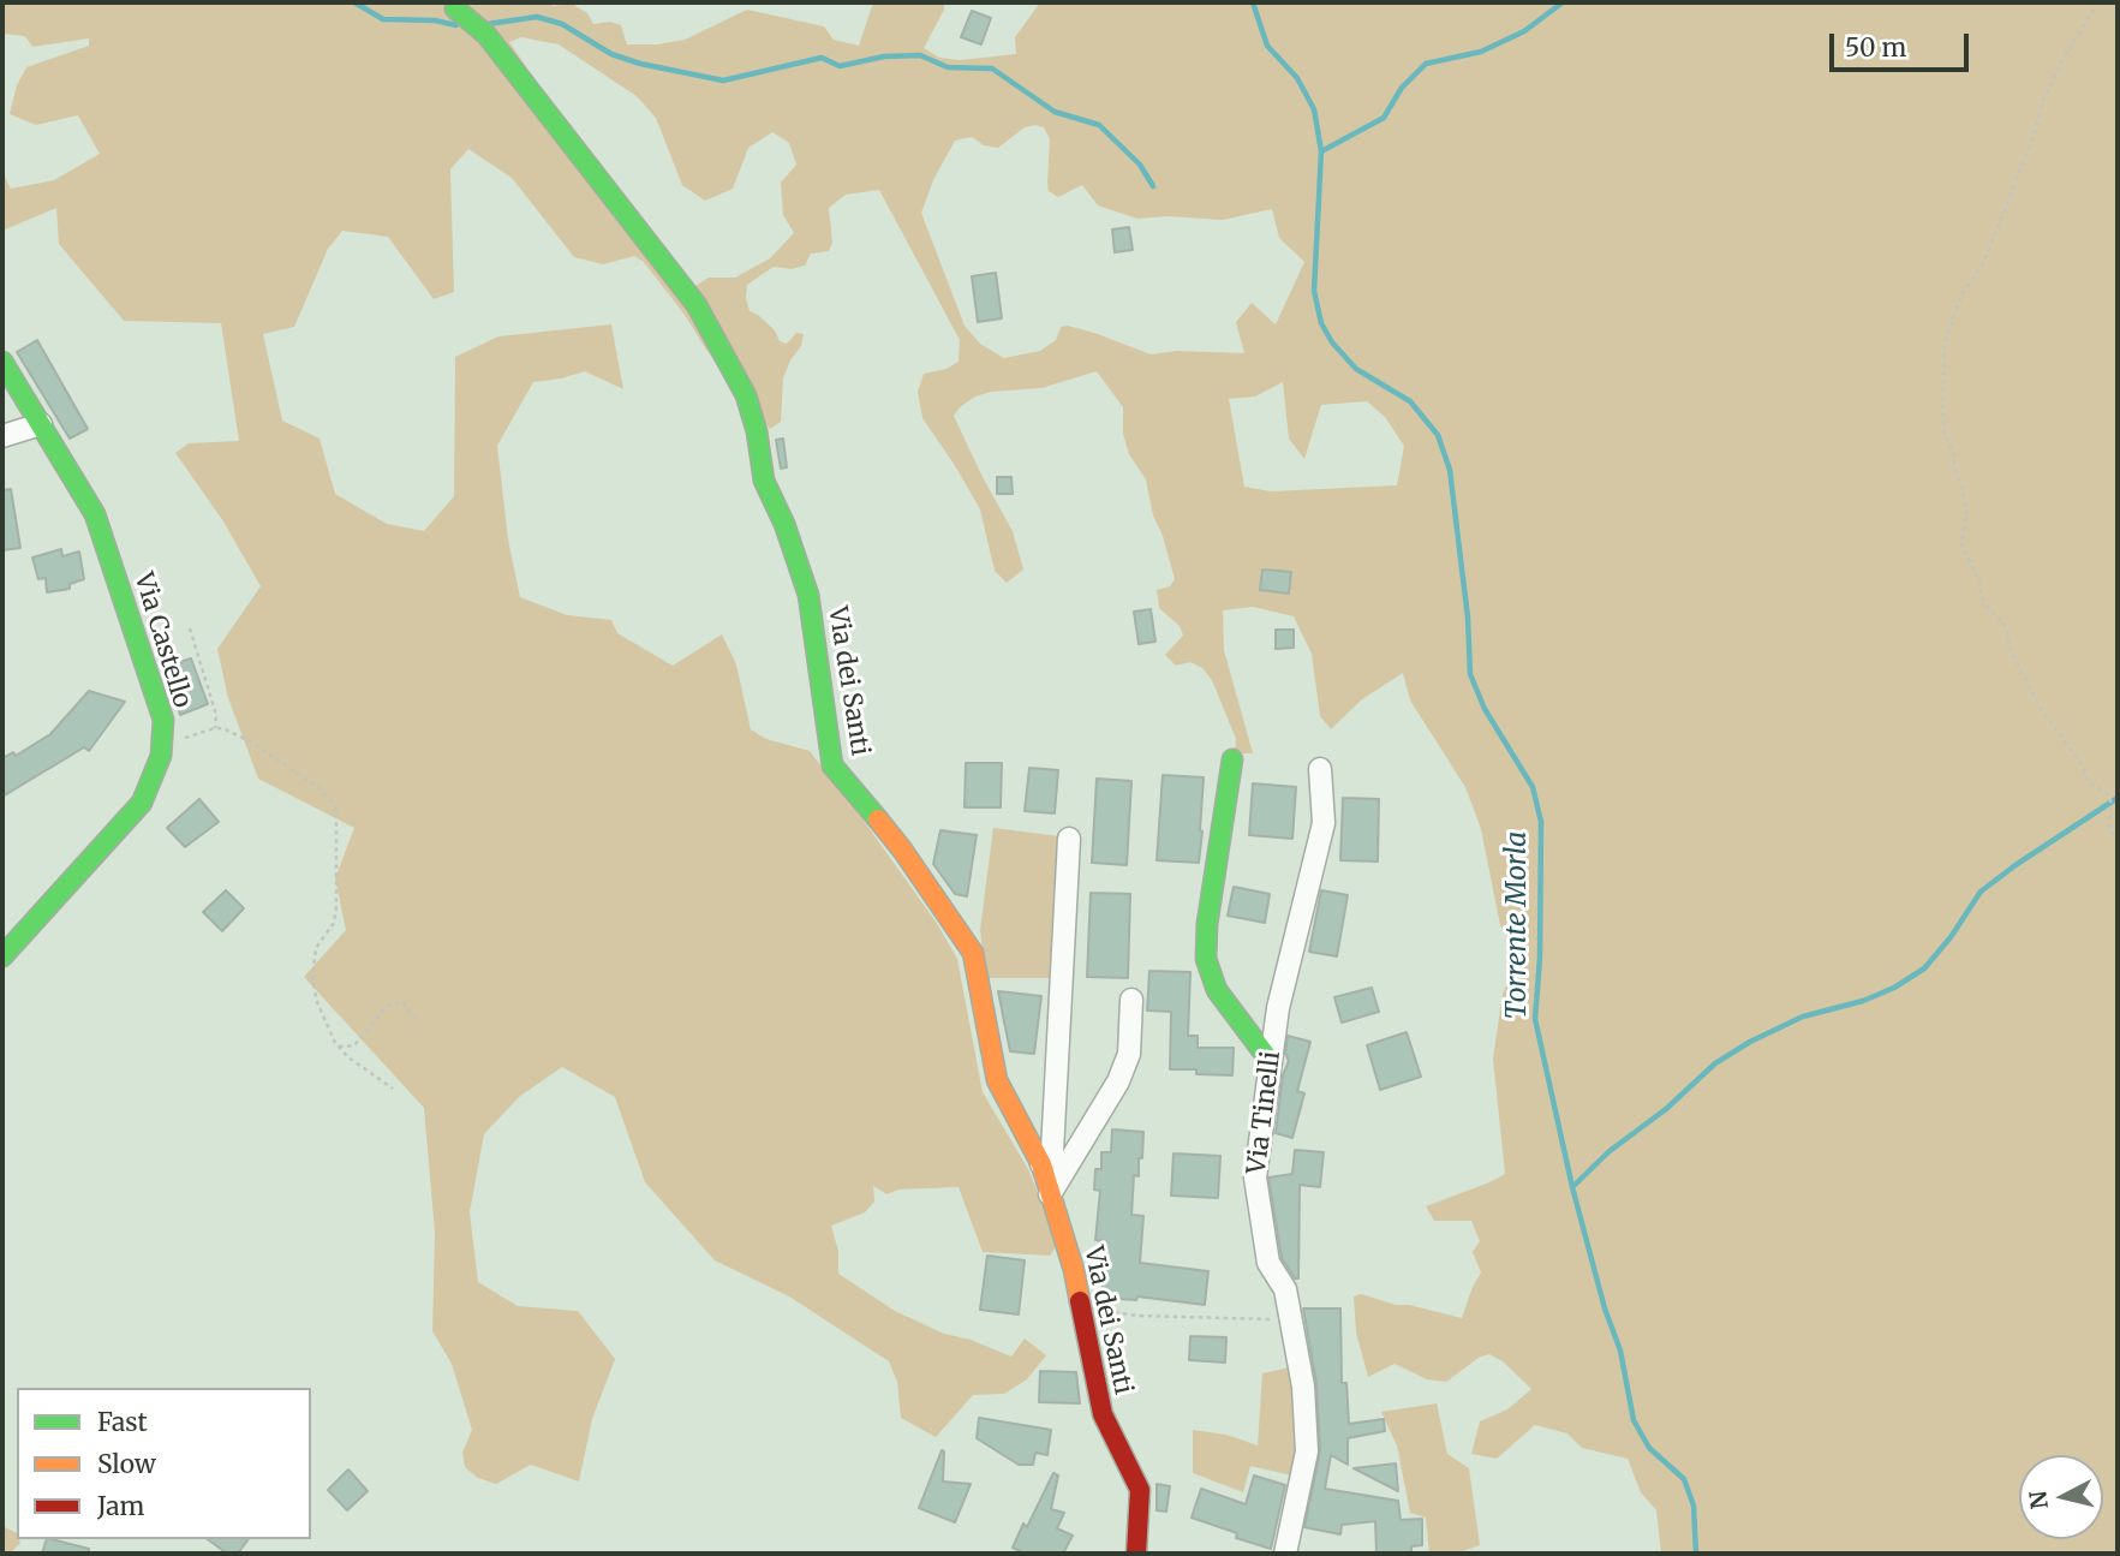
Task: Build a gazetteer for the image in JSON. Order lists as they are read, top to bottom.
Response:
{
  "streets": {
    "street": ["Via Castello", "Via dei Santi", "Via Tinelli"]
  },
  "water": ["Torrente Morla"],
  "legend": ["Fast", "Slow", "Jam"],
  "scale_bar": "50 m",
  "north": "left"
}
